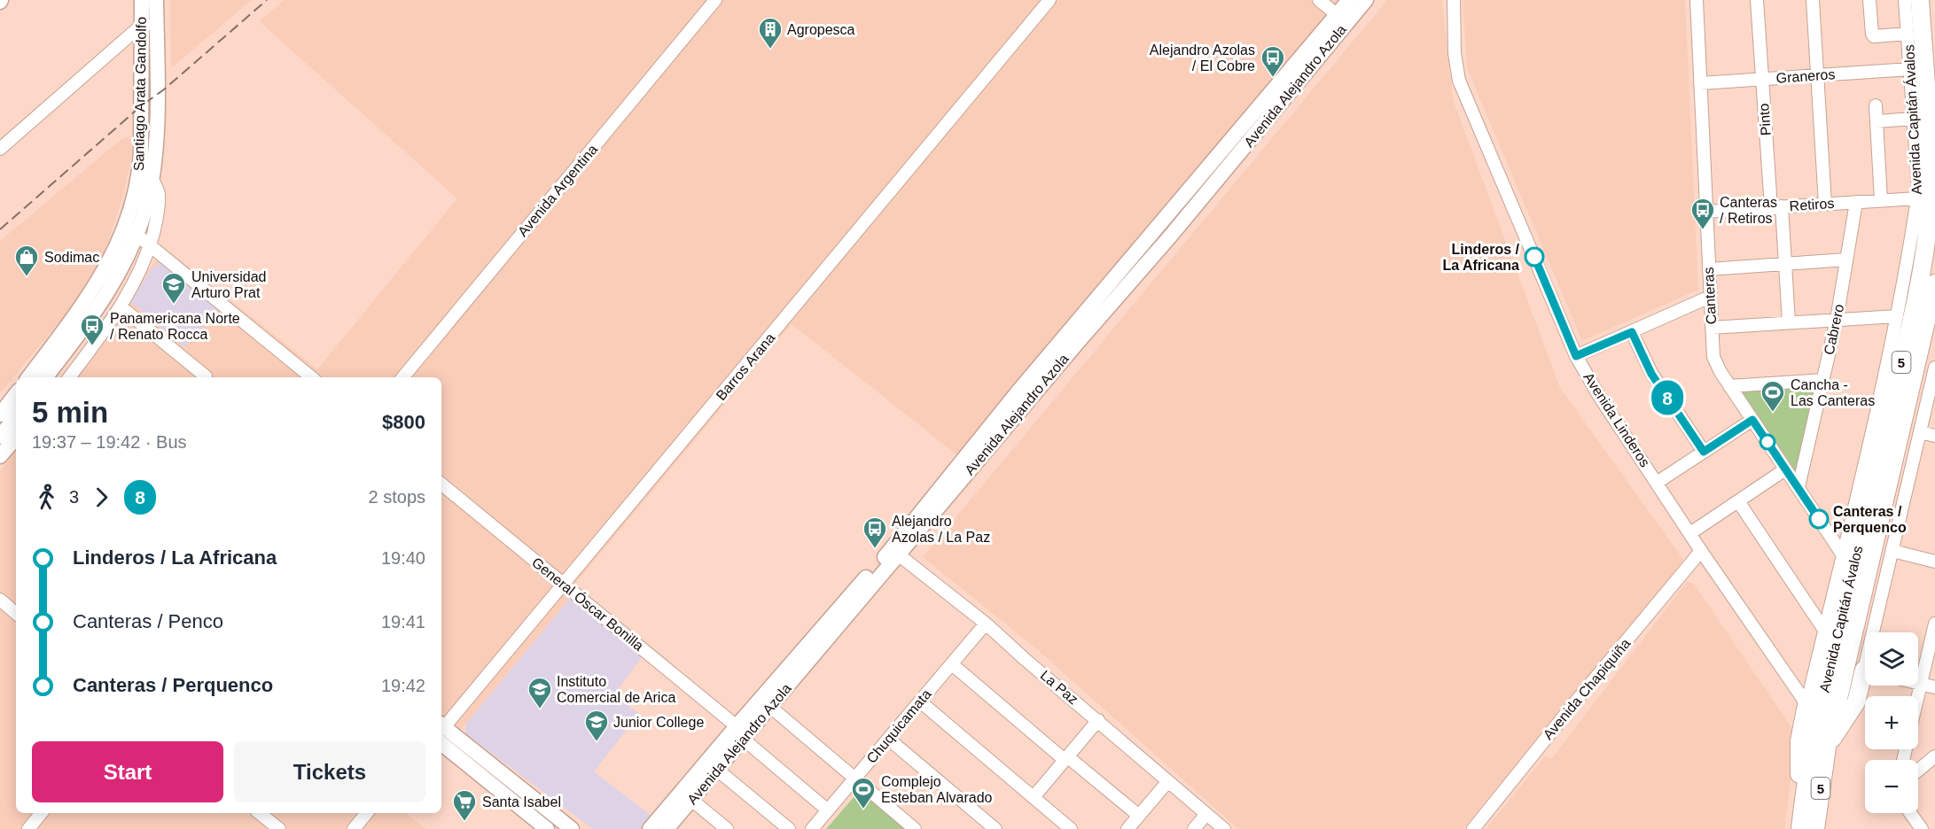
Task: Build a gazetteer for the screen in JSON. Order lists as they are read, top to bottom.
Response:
{
  "streets": {
    "highway": ["Avenida Capitán Ávalos", "5"],
    "main road": ["Avenida Alejandro Azola", "Santiago Arata Gandolfo"],
    "street": [
      "Graneros",
      "Pinto",
      "Avenida Argentina",
      "Retiros",
      "Canteras",
      "Cabrero",
      "Barros Arana",
      "Avenida Linderos",
      "General Óscar Bonilla",
      "La Paz",
      "Avenida Chapiquiña",
      "Chuquicamata"
    ]
  },
  "crossings": [
    ["Graneros", "Pinto"],
    ["Graneros", "Avenida Capitán Ávalos"],
    ["Graneros", "Canteras"],
    ["Avenida Alejandro Azola", "General Óscar Bonilla"],
    ["Avenida Alejandro Azola", "La Paz"],
    ["Pinto", "Retiros"],
    ["Avenida Capitán Ávalos", "Retiros"],
    ["Avenida Capitán Ávalos", "Canteras"],
    ["Avenida Capitán Ávalos", "Avenida Linderos"],
    ["Retiros", "Canteras"],
    ["Retiros", "Cabrero"],
    ["Canteras", "Cabrero"],
    ["Barros Arana", "General Óscar Bonilla"],
    ["Avenida Linderos", "Avenida Chapiquiña"],
    ["General Óscar Bonilla", "Chuquicamata"],
    ["La Paz", "Chuquicamata"]
  ],
  "places": {
    "building": ["Agropesca"],
    "bus stop": [
      "Alejandro Azolas / El Cobre",
      "Canteras / Retiros",
      "Panamericana Norte / Renato Rocca",
      "Alejandro Azolas / La Paz"
    ],
    "other": ["Linderos / La Africana", "Canteras / Perquenco"],
    "shop": ["Sodimac"],
    "school or university": ["Universidad Arturo Prat", "Instituto Comercial de Arica", "Junior College"],
    "sports": ["Cancha - Las Canteras", "Complejo Esteban Alvarado"],
    "supermarket": ["Santa Isabel"]
  },
  "lines": ["bus line 8"],
  "page": {
    "on_map": "8",
    "heading": ["5 min", "19:37 – 19:42 · Bus", "$800"],
    "legs": ["3", "8", "2 stops"],
    "list": [
      {
        "name": "Linderos / La Africana",
        "value": "19:40"
      },
      {
        "name": "Canteras / Penco",
        "value": "19:41"
      },
      {
        "name": "Canteras / Perquenco",
        "value": "19:42"
      }
    ],
    "map_buttons": ["+", "−"],
    "buttons": ["Start", "Tickets"]
  }
}
